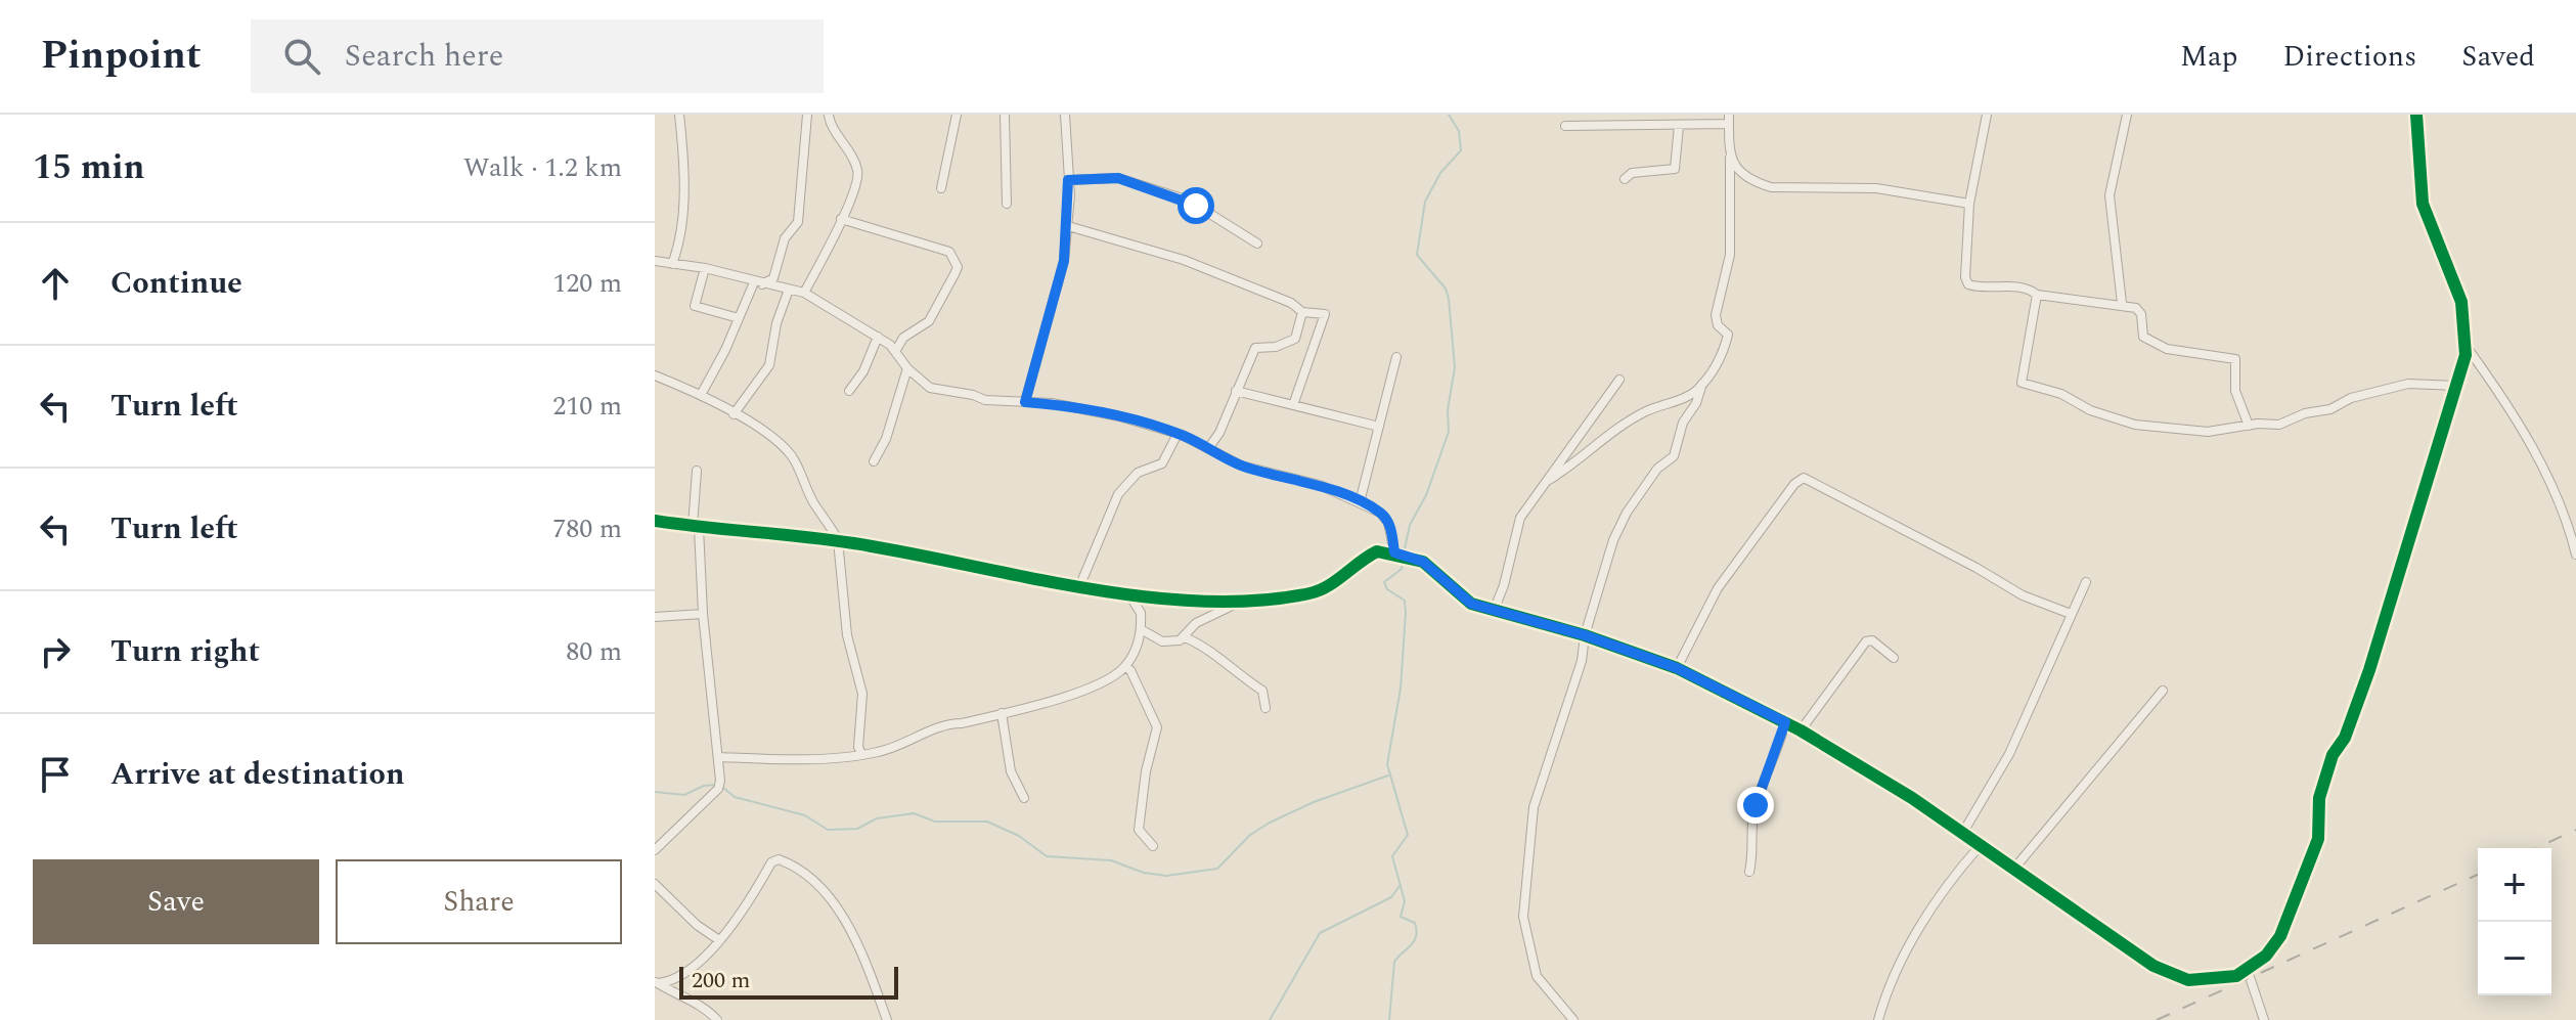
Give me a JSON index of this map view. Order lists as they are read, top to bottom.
{
  "scale_bar": "200 m",
  "page": {
    "header": "Pinpoint",
    "search": "Search here",
    "nav": ["Map", "Directions", "Saved"],
    "heading": ["15 min", "Walk · 1.2 km"],
    "list": [
      ["Continue", "120 m"],
      ["Turn left", "210 m"],
      ["Turn left", "780 m"],
      ["Turn right", "80 m"],
      "Arrive at destination"
    ],
    "buttons": ["Save", "Share"],
    "map_buttons": ["+", "−"],
    "scale": "200 m"
  }
}
